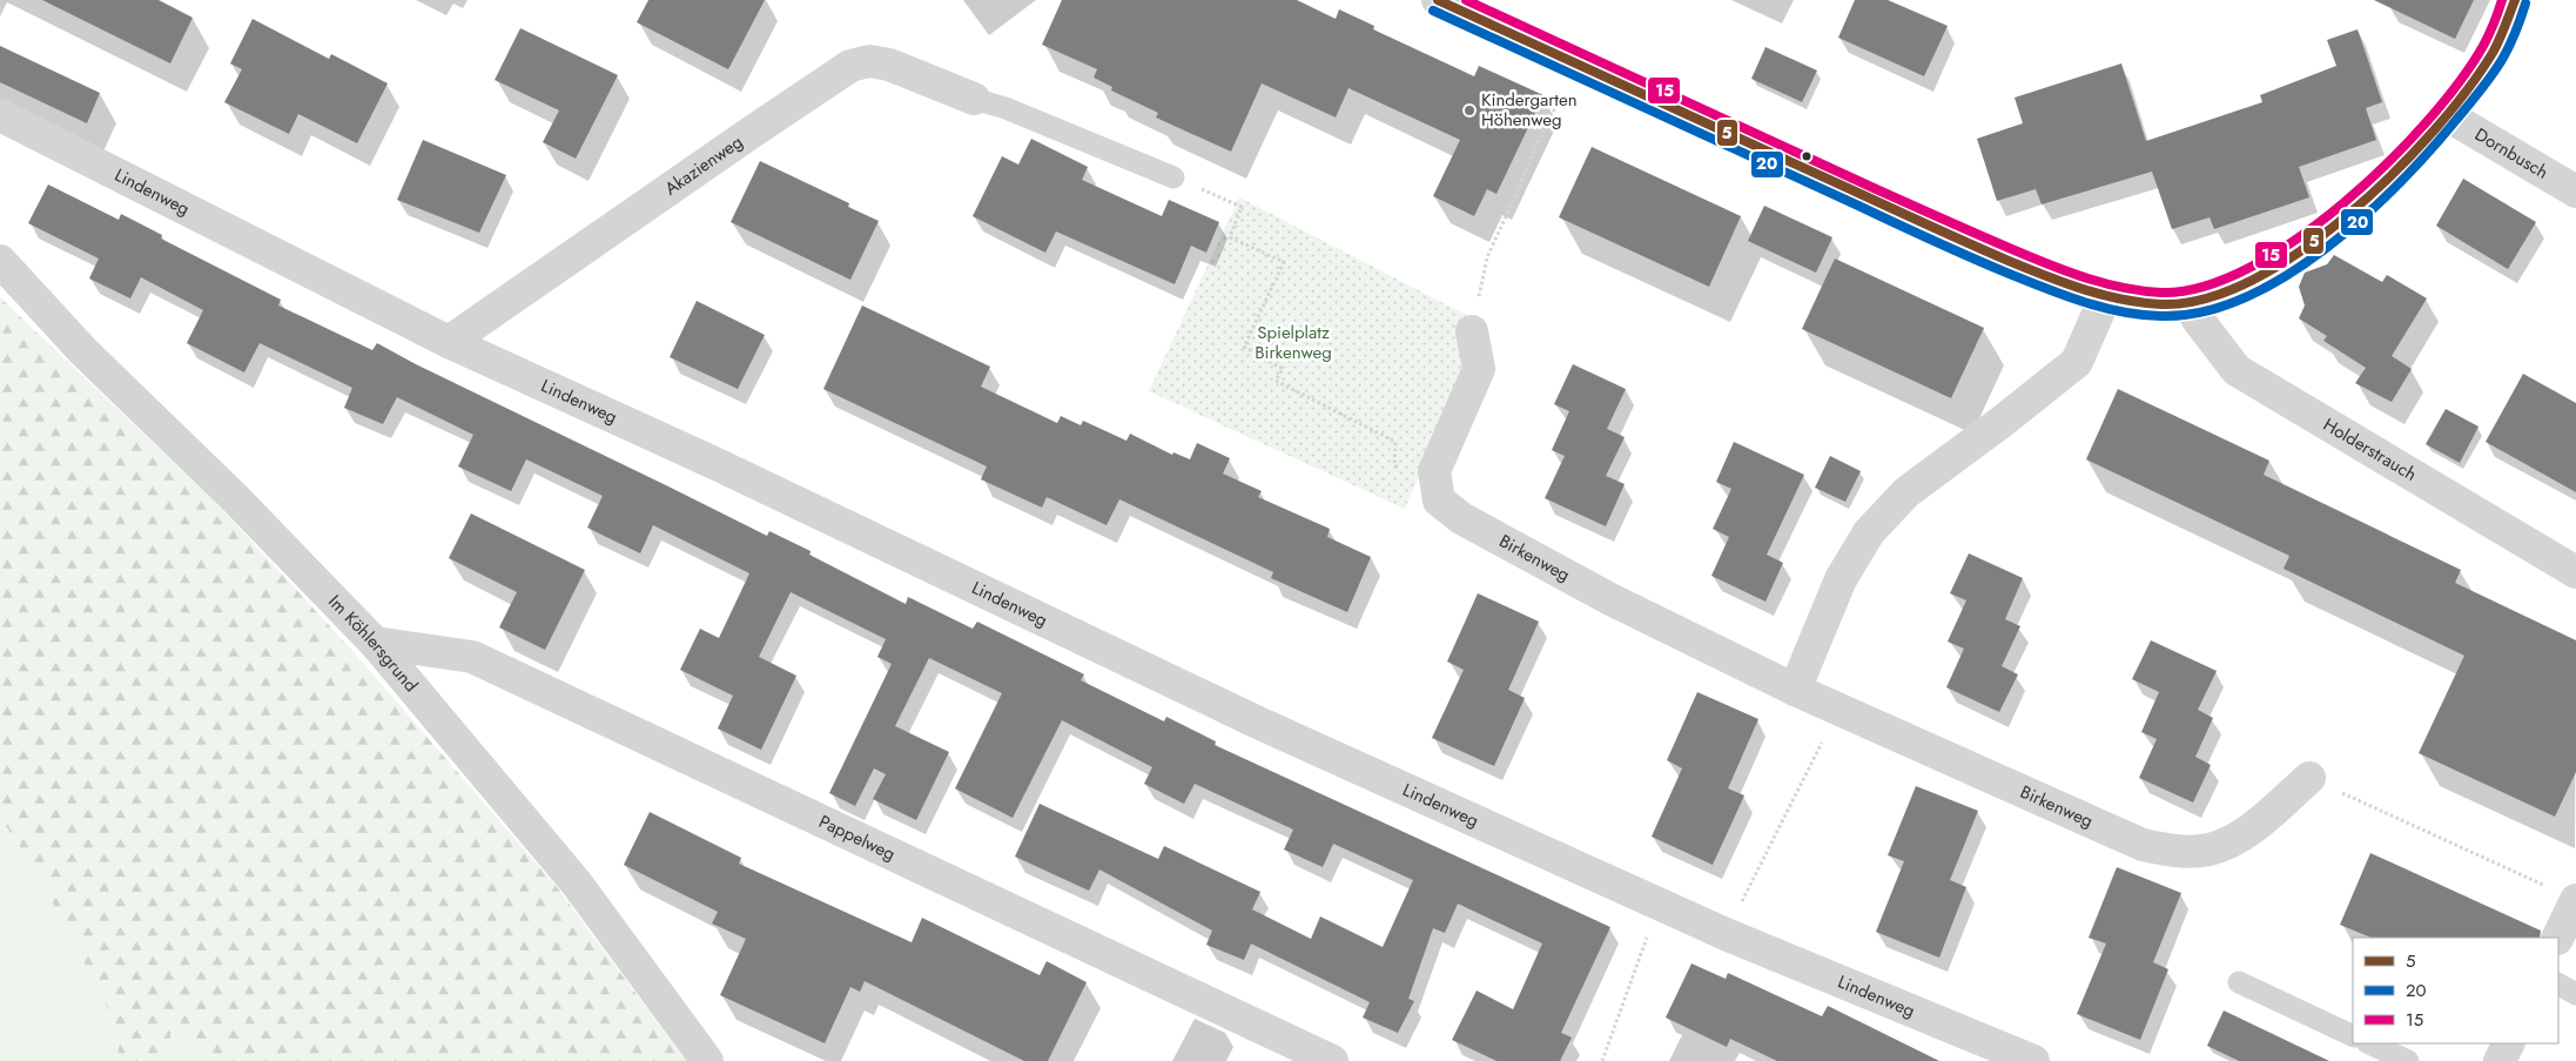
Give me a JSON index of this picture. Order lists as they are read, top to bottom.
{
  "streets": {
    "street": [
      "Dornbusch",
      "Akazienweg",
      "Lindenweg",
      "Holderstrauch",
      "Birkenweg",
      "Im Köhlersgrund",
      "Pappelweg"
    ]
  },
  "crossings": [
    ["Akazienweg", "Lindenweg"],
    ["Im Köhlersgrund", "Pappelweg"]
  ],
  "parks": ["Spielplatz Birkenweg"],
  "places": ["Kindergarten Höhenweg"],
  "lines": ["transit line 5", "transit line 15", "transit line 20"],
  "legend": ["5", "20", "15"]
}
